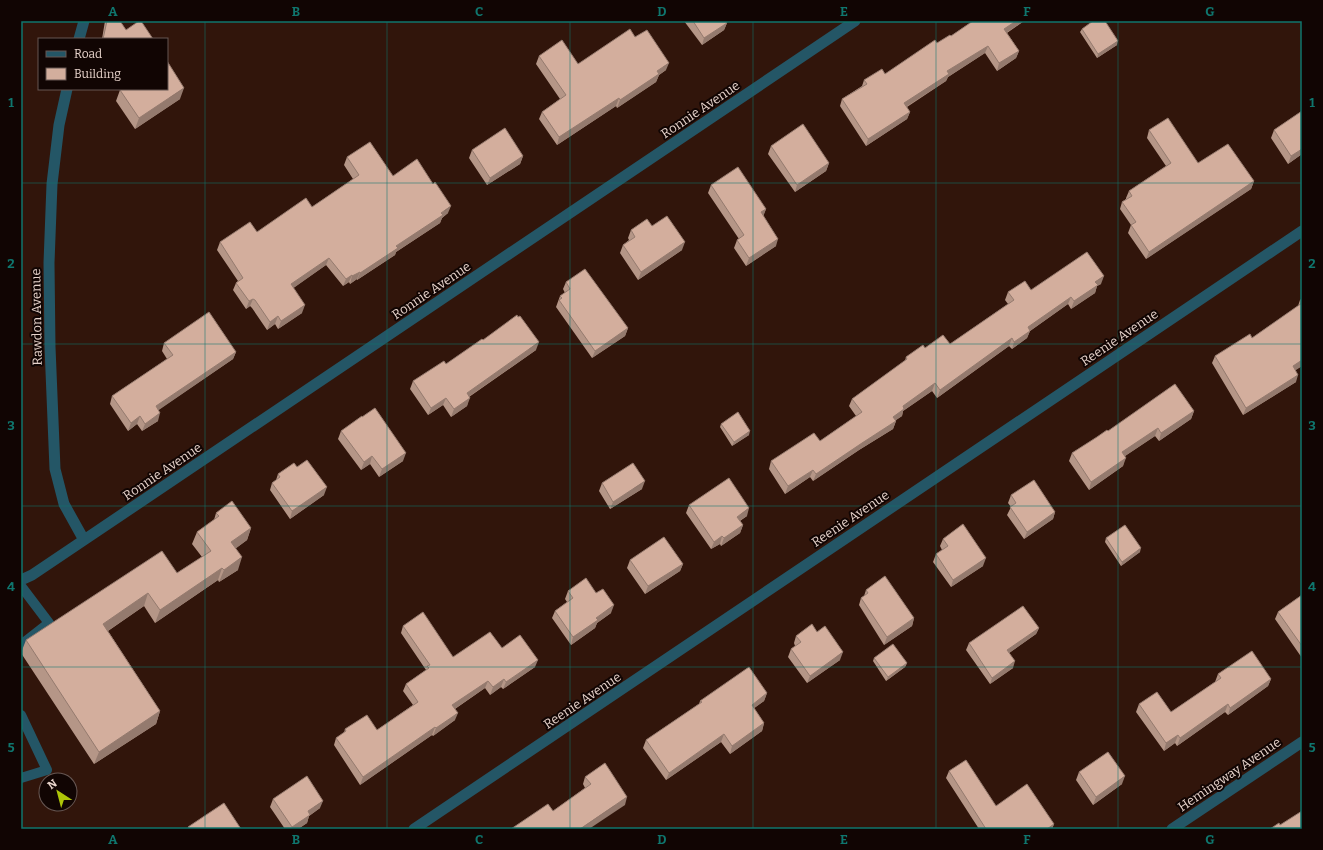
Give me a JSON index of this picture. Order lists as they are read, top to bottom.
{
  "streets": {
    "street": [
      "Ronnie Avenue",
      "Rawdon Avenue",
      "Reenie Avenue",
      "Hemingway Avenue"
    ]
  },
  "crossings": [
    ["Ronnie Avenue", "Rawdon Avenue"]
  ],
  "legend": ["Road", "Building"],
  "north": "top left",
  "grid": {
    "columns": [
      "A",
      "B",
      "C",
      "D",
      "E",
      "F",
      "G"
    ],
    "rows": [
      "1",
      "2",
      "3",
      "4",
      "5"
    ]
  }
}
